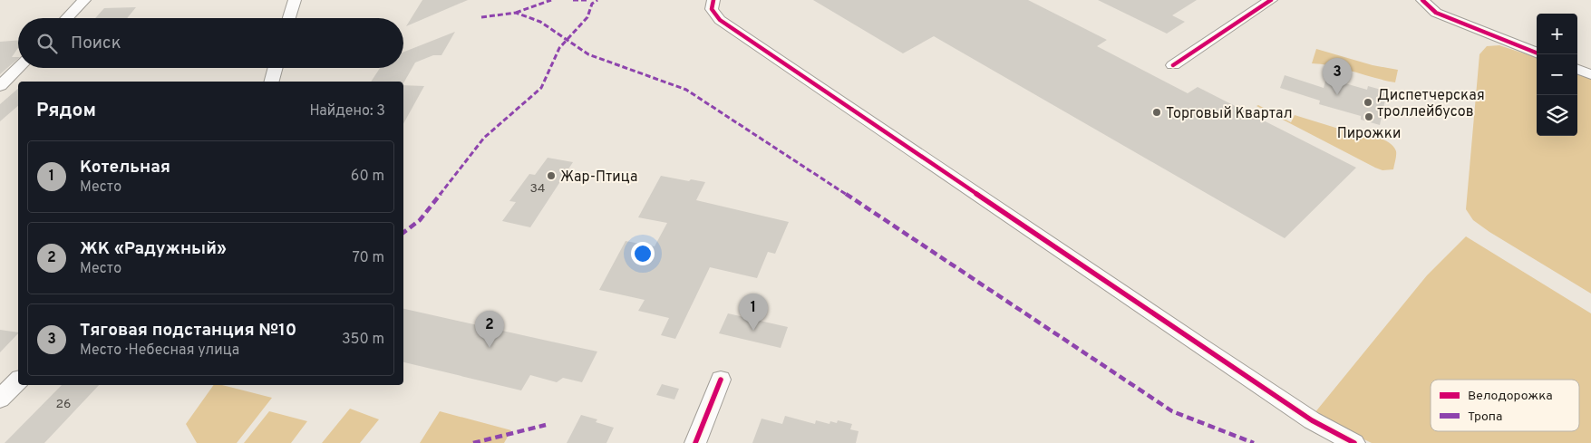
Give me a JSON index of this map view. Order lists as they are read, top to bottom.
{
  "places": [
    "Диспетчерская троллейбусов",
    "Торговый Квартал",
    "Пирожки",
    "Жар-Птица"
  ],
  "house_numbers": ["34", "26"],
  "legend": ["Велодорожка", "Тропа"],
  "page": {
    "map_buttons": ["+", "−"],
    "search": "Поиск",
    "pins": ["3", "1", "2"],
    "heading": ["Рядом", "Найдено: 3"],
    "list": [
      {
        "mark": "1",
        "name": "Котельная",
        "note": "Место",
        "value": "60 m"
      },
      {
        "mark": "2",
        "name": "ЖК «Радужный»",
        "note": "Место",
        "value": "70 m"
      },
      {
        "mark": "3",
        "name": "Тяговая подстанция №10",
        "note": "Место · Небесная улица",
        "value": "350 m"
      }
    ]
  }
}
